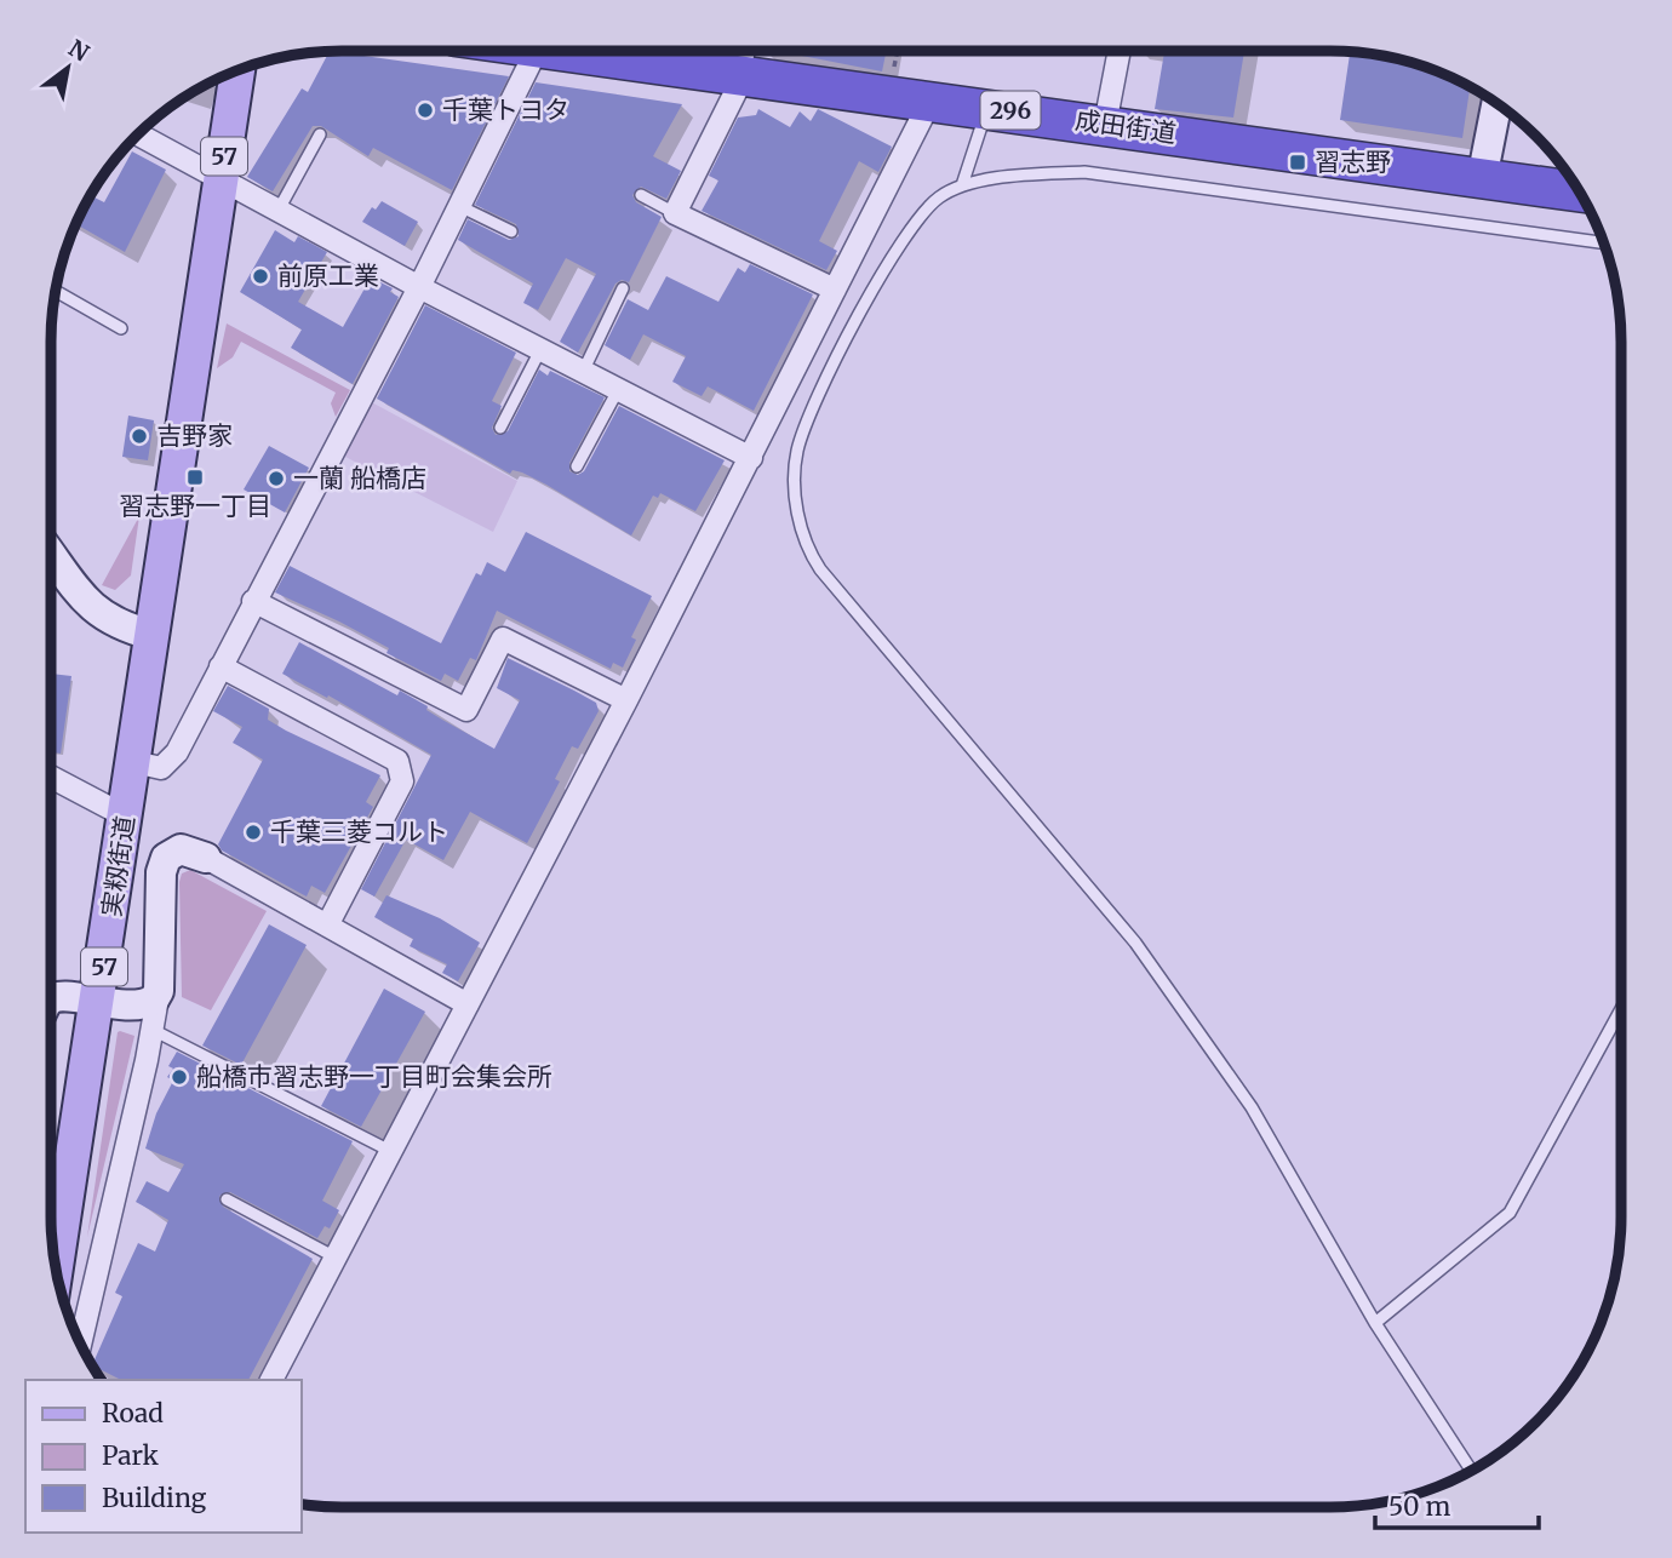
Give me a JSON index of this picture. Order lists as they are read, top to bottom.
{
  "streets": {
    "highway": ["296", "成田街道"],
    "main road": ["57", "実籾街道"]
  },
  "places": {
    "other": [
      "千葉トヨタ",
      "前原工業",
      "吉野家",
      "一蘭 船橋店",
      "千葉三菱コルト",
      "船橋市習志野一丁目町会集会所"
    ],
    "transit": ["習志野", "習志野一丁目"]
  },
  "legend": ["Road", "Park", "Building"],
  "scale_bar": "50 m",
  "north": "top right"
}
